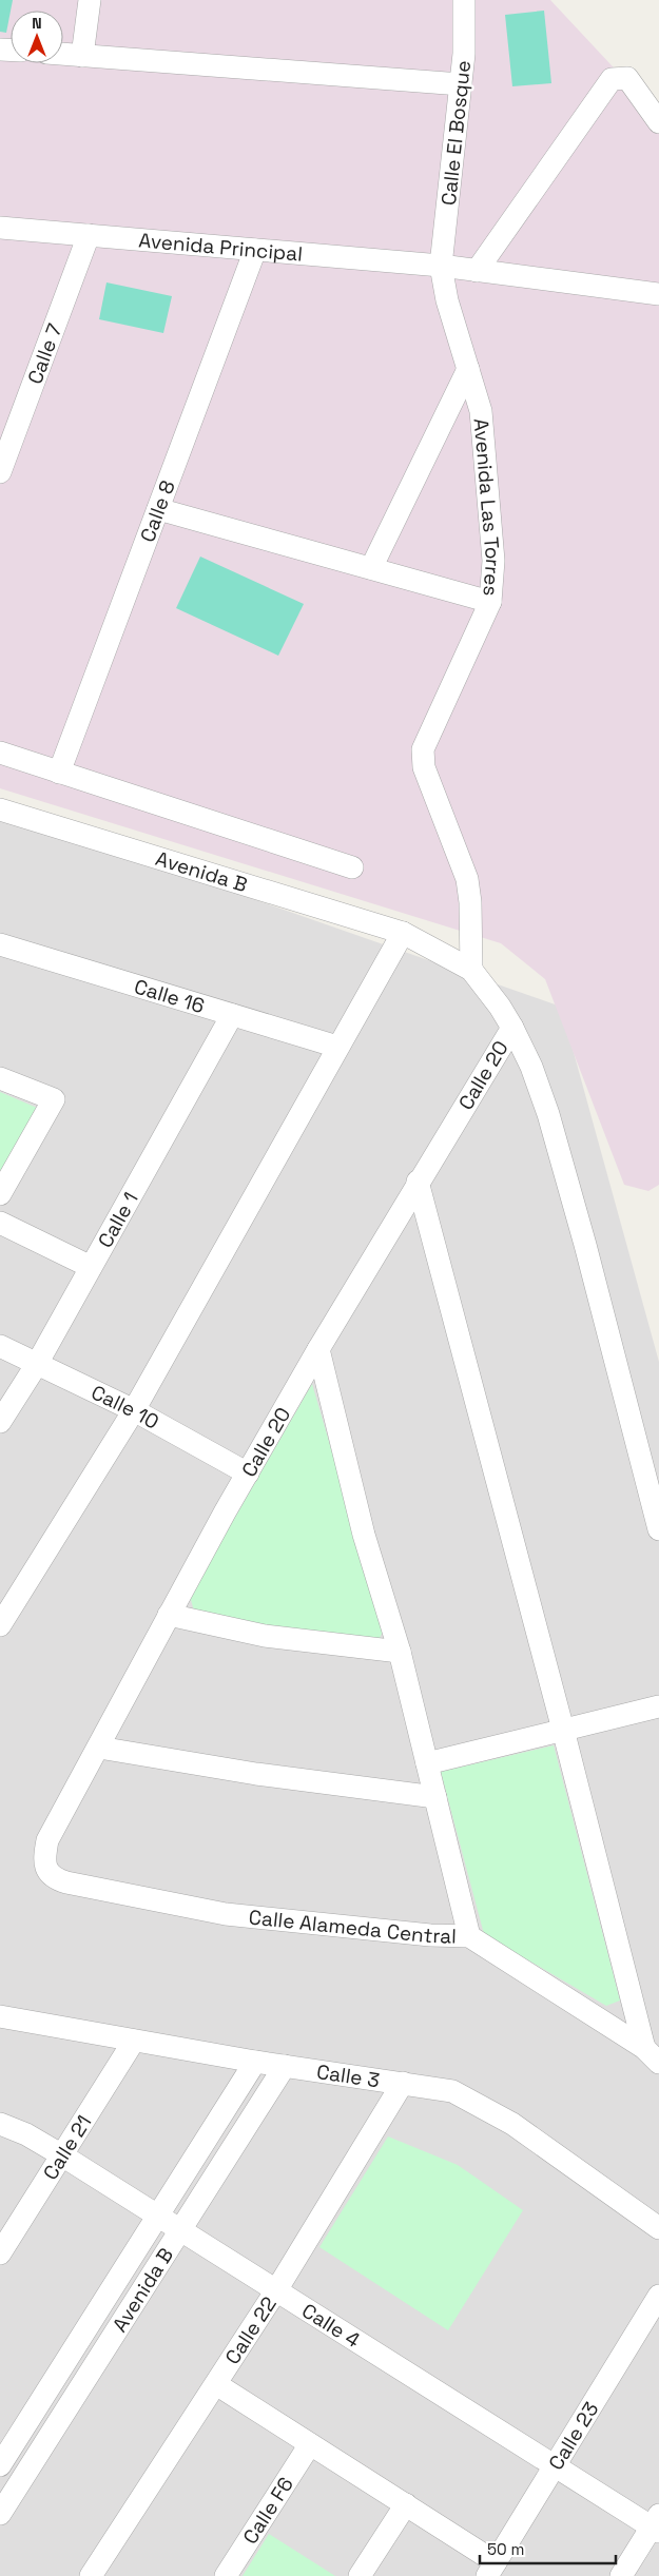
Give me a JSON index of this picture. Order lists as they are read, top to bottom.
{
  "streets": {
    "street": [
      "Calle El Bosque",
      "Avenida Principal",
      "Calle 7",
      "Avenida Las Torres",
      "Calle 8",
      "Avenida B",
      "Calle 16",
      "Calle 20",
      "Calle 1",
      "Calle 10",
      "Calle Alameda Central",
      "Calle 3",
      "Calle 21",
      "Calle 4",
      "Calle 22",
      "Calle 23",
      "Calle F6"
    ]
  },
  "crossings": [
    ["Calle El Bosque", "Avenida Principal"],
    ["Calle El Bosque", "Avenida Las Torres"],
    ["Avenida Principal", "Calle 7"],
    ["Avenida Principal", "Avenida Las Torres"],
    ["Avenida Principal", "Calle 8"],
    ["Avenida Las Torres", "Avenida B"],
    ["Avenida B", "Calle 3"],
    ["Avenida B", "Calle 4"],
    ["Calle 16", "Calle 1"],
    ["Calle 20", "Calle 10"],
    ["Calle 20", "Calle Alameda Central"],
    ["Calle 1", "Calle 10"],
    ["Calle 3", "Calle 21"],
    ["Calle 3", "Calle 22"],
    ["Calle 21", "Calle 4"],
    ["Calle 4", "Calle 22"],
    ["Calle 4", "Calle 23"]
  ],
  "scale_bar": "50 m",
  "north": "top"
}
